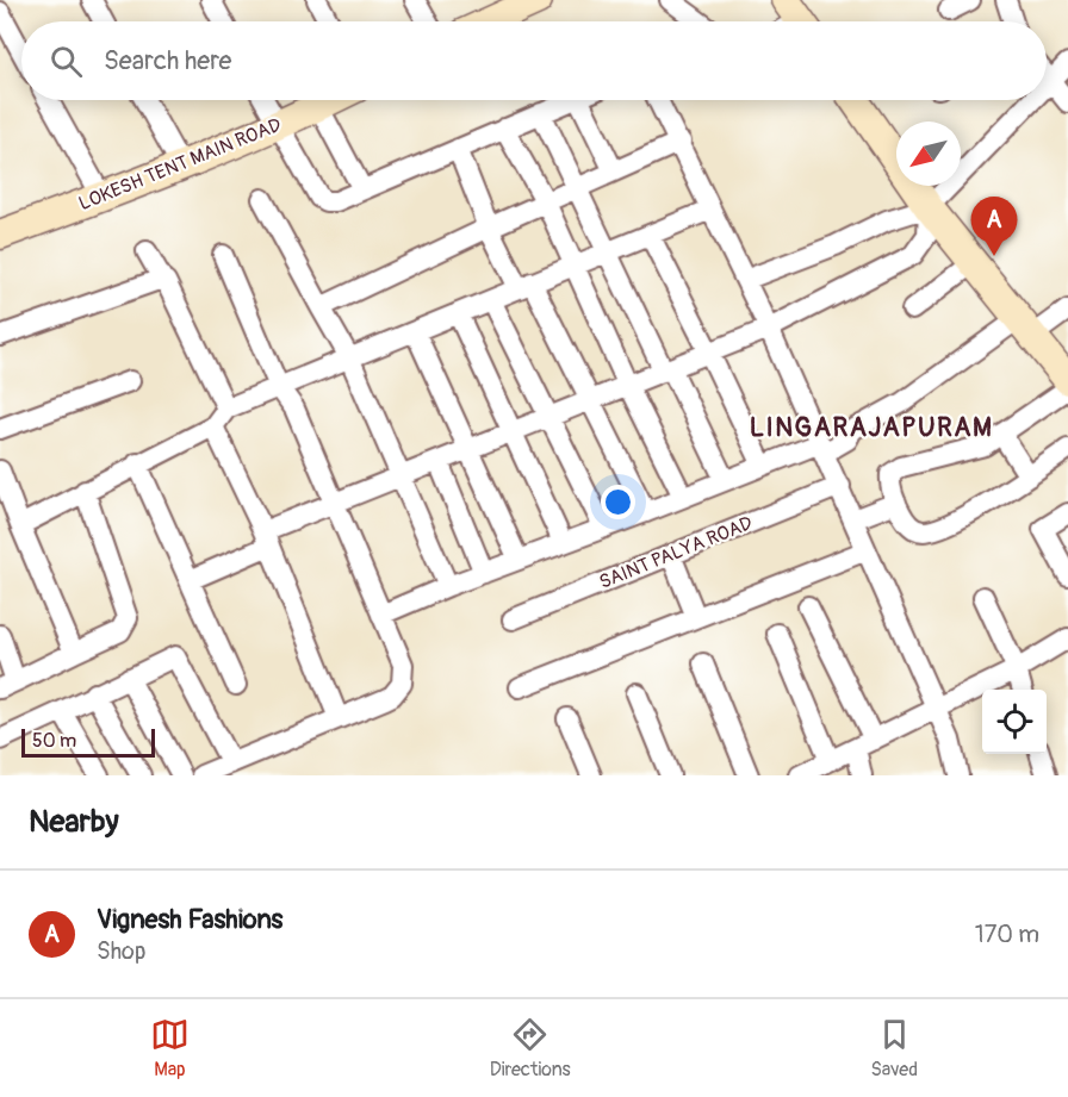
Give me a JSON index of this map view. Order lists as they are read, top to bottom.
{
  "streets": {
    "street": ["LOKESH TENT MAIN ROAD", "SAINT PALYA ROAD"]
  },
  "districts": ["LINGARAJAPURAM"],
  "scale_bar": "50 m",
  "north": "bottom left",
  "page": {
    "search": "Search here",
    "pins": "A",
    "scale": "50 m",
    "heading": "Nearby",
    "list": [
      {
        "mark": "A",
        "name": "Vignesh Fashions",
        "note": "Shop",
        "value": "170 m"
      }
    ],
    "nav": ["Map", "Directions", "Saved"]
  }
}
